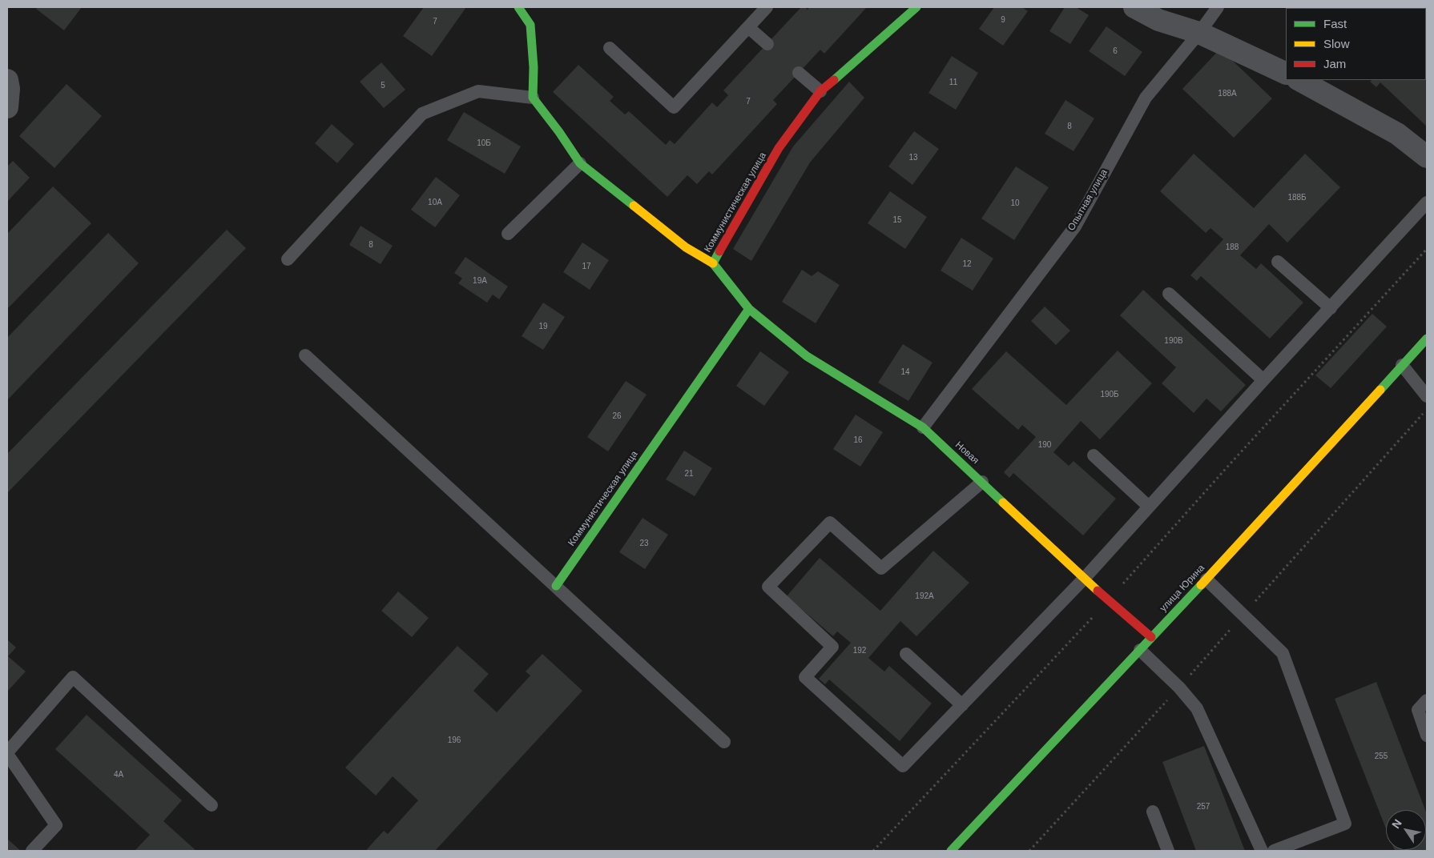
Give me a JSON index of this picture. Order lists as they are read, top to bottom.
{
  "streets": {
    "street": ["Коммунистическая улица", "Новая", "улица Юрина"],
    "lane": ["Опытная улица"]
  },
  "crossings": [
    ["Опытная улица", "Новая"],
    ["Коммунистическая улица", "Новая"],
    ["Новая", "улица Юрина"]
  ],
  "house_numbers": [
    "9",
    "7",
    "6",
    "11",
    "5",
    "188А",
    "7",
    "8",
    "10Б",
    "13",
    "188Б",
    "10А",
    "10",
    "15",
    "8",
    "188",
    "12",
    "17",
    "19А",
    "19",
    "190В",
    "14",
    "190Б",
    "26",
    "16",
    "190",
    "21",
    "23",
    "192А",
    "192",
    "196",
    "255",
    "4А",
    "257"
  ],
  "legend": ["Fast", "Slow", "Jam"],
  "north": "top left"
}
